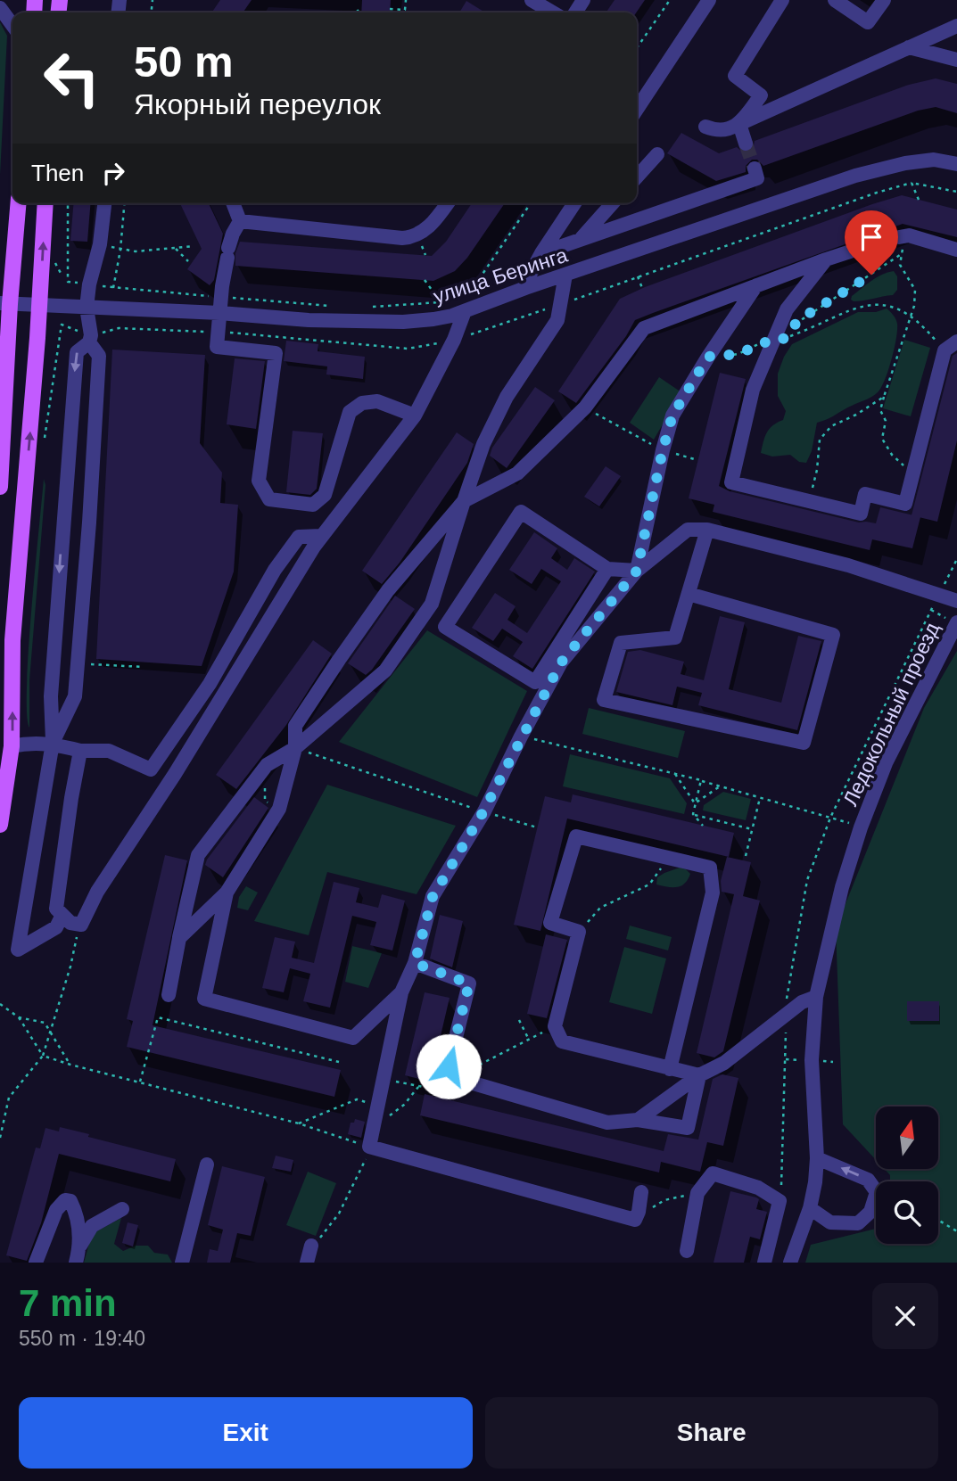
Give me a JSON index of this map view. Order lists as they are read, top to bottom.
{
  "streets": {
    "street": ["улица Беринга", "Ледокольный проезд"]
  },
  "north": "top",
  "page": {
    "turn": ["50 m", "Якорный переулок"],
    "then": "Then",
    "heading": ["7 min", "550 m · 19:40"],
    "buttons": ["Exit", "Share"]
  }
}
